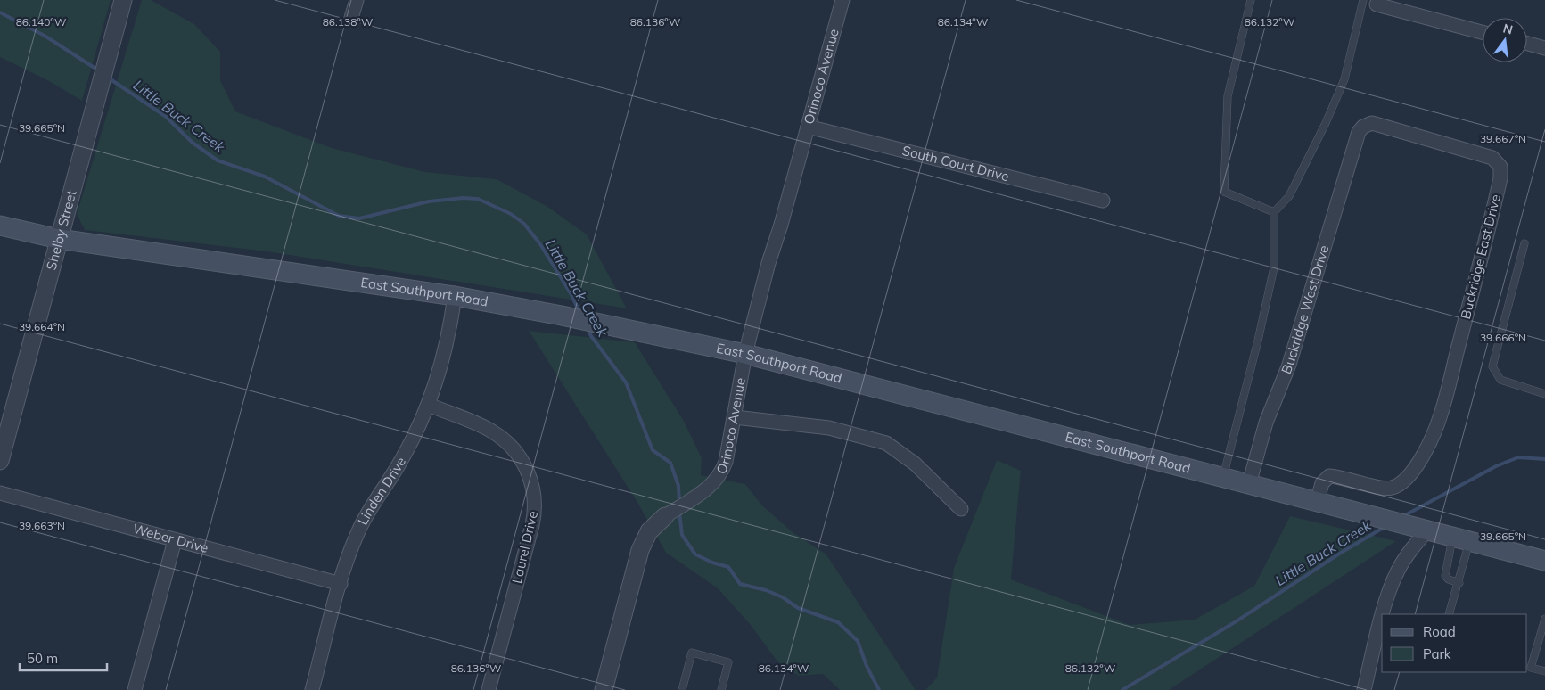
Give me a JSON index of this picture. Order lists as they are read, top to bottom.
{
  "streets": {
    "main road": ["East Southport Road"],
    "street": [
      "Orinoco Avenue",
      "South Court Drive",
      "Shelby Street",
      "Buckridge East Drive",
      "Buckridge West Drive",
      "Linden Drive",
      "Weber Drive",
      "Laurel Drive"
    ]
  },
  "crossings": [
    ["Orinoco Avenue", "South Court Drive"],
    ["Orinoco Avenue", "East Southport Road"],
    ["Shelby Street", "East Southport Road"],
    ["Buckridge East Drive", "East Southport Road"],
    ["Buckridge East Drive", "Buckridge West Drive"],
    ["East Southport Road", "Buckridge West Drive"],
    ["East Southport Road", "Linden Drive"],
    ["Linden Drive", "Weber Drive"],
    ["Linden Drive", "Laurel Drive"]
  ],
  "water": ["Little Buck Creek"],
  "legend": ["Road", "Park"],
  "scale_bar": "50 m",
  "north": "top",
  "coordinates": [
    "86.140°W",
    "86.138°W",
    "86.136°W",
    "86.132°W",
    "86.134°W",
    "39.665°N",
    "39.667°N",
    "39.664°N",
    "39.666°N",
    "39.663°N"
  ]
}
